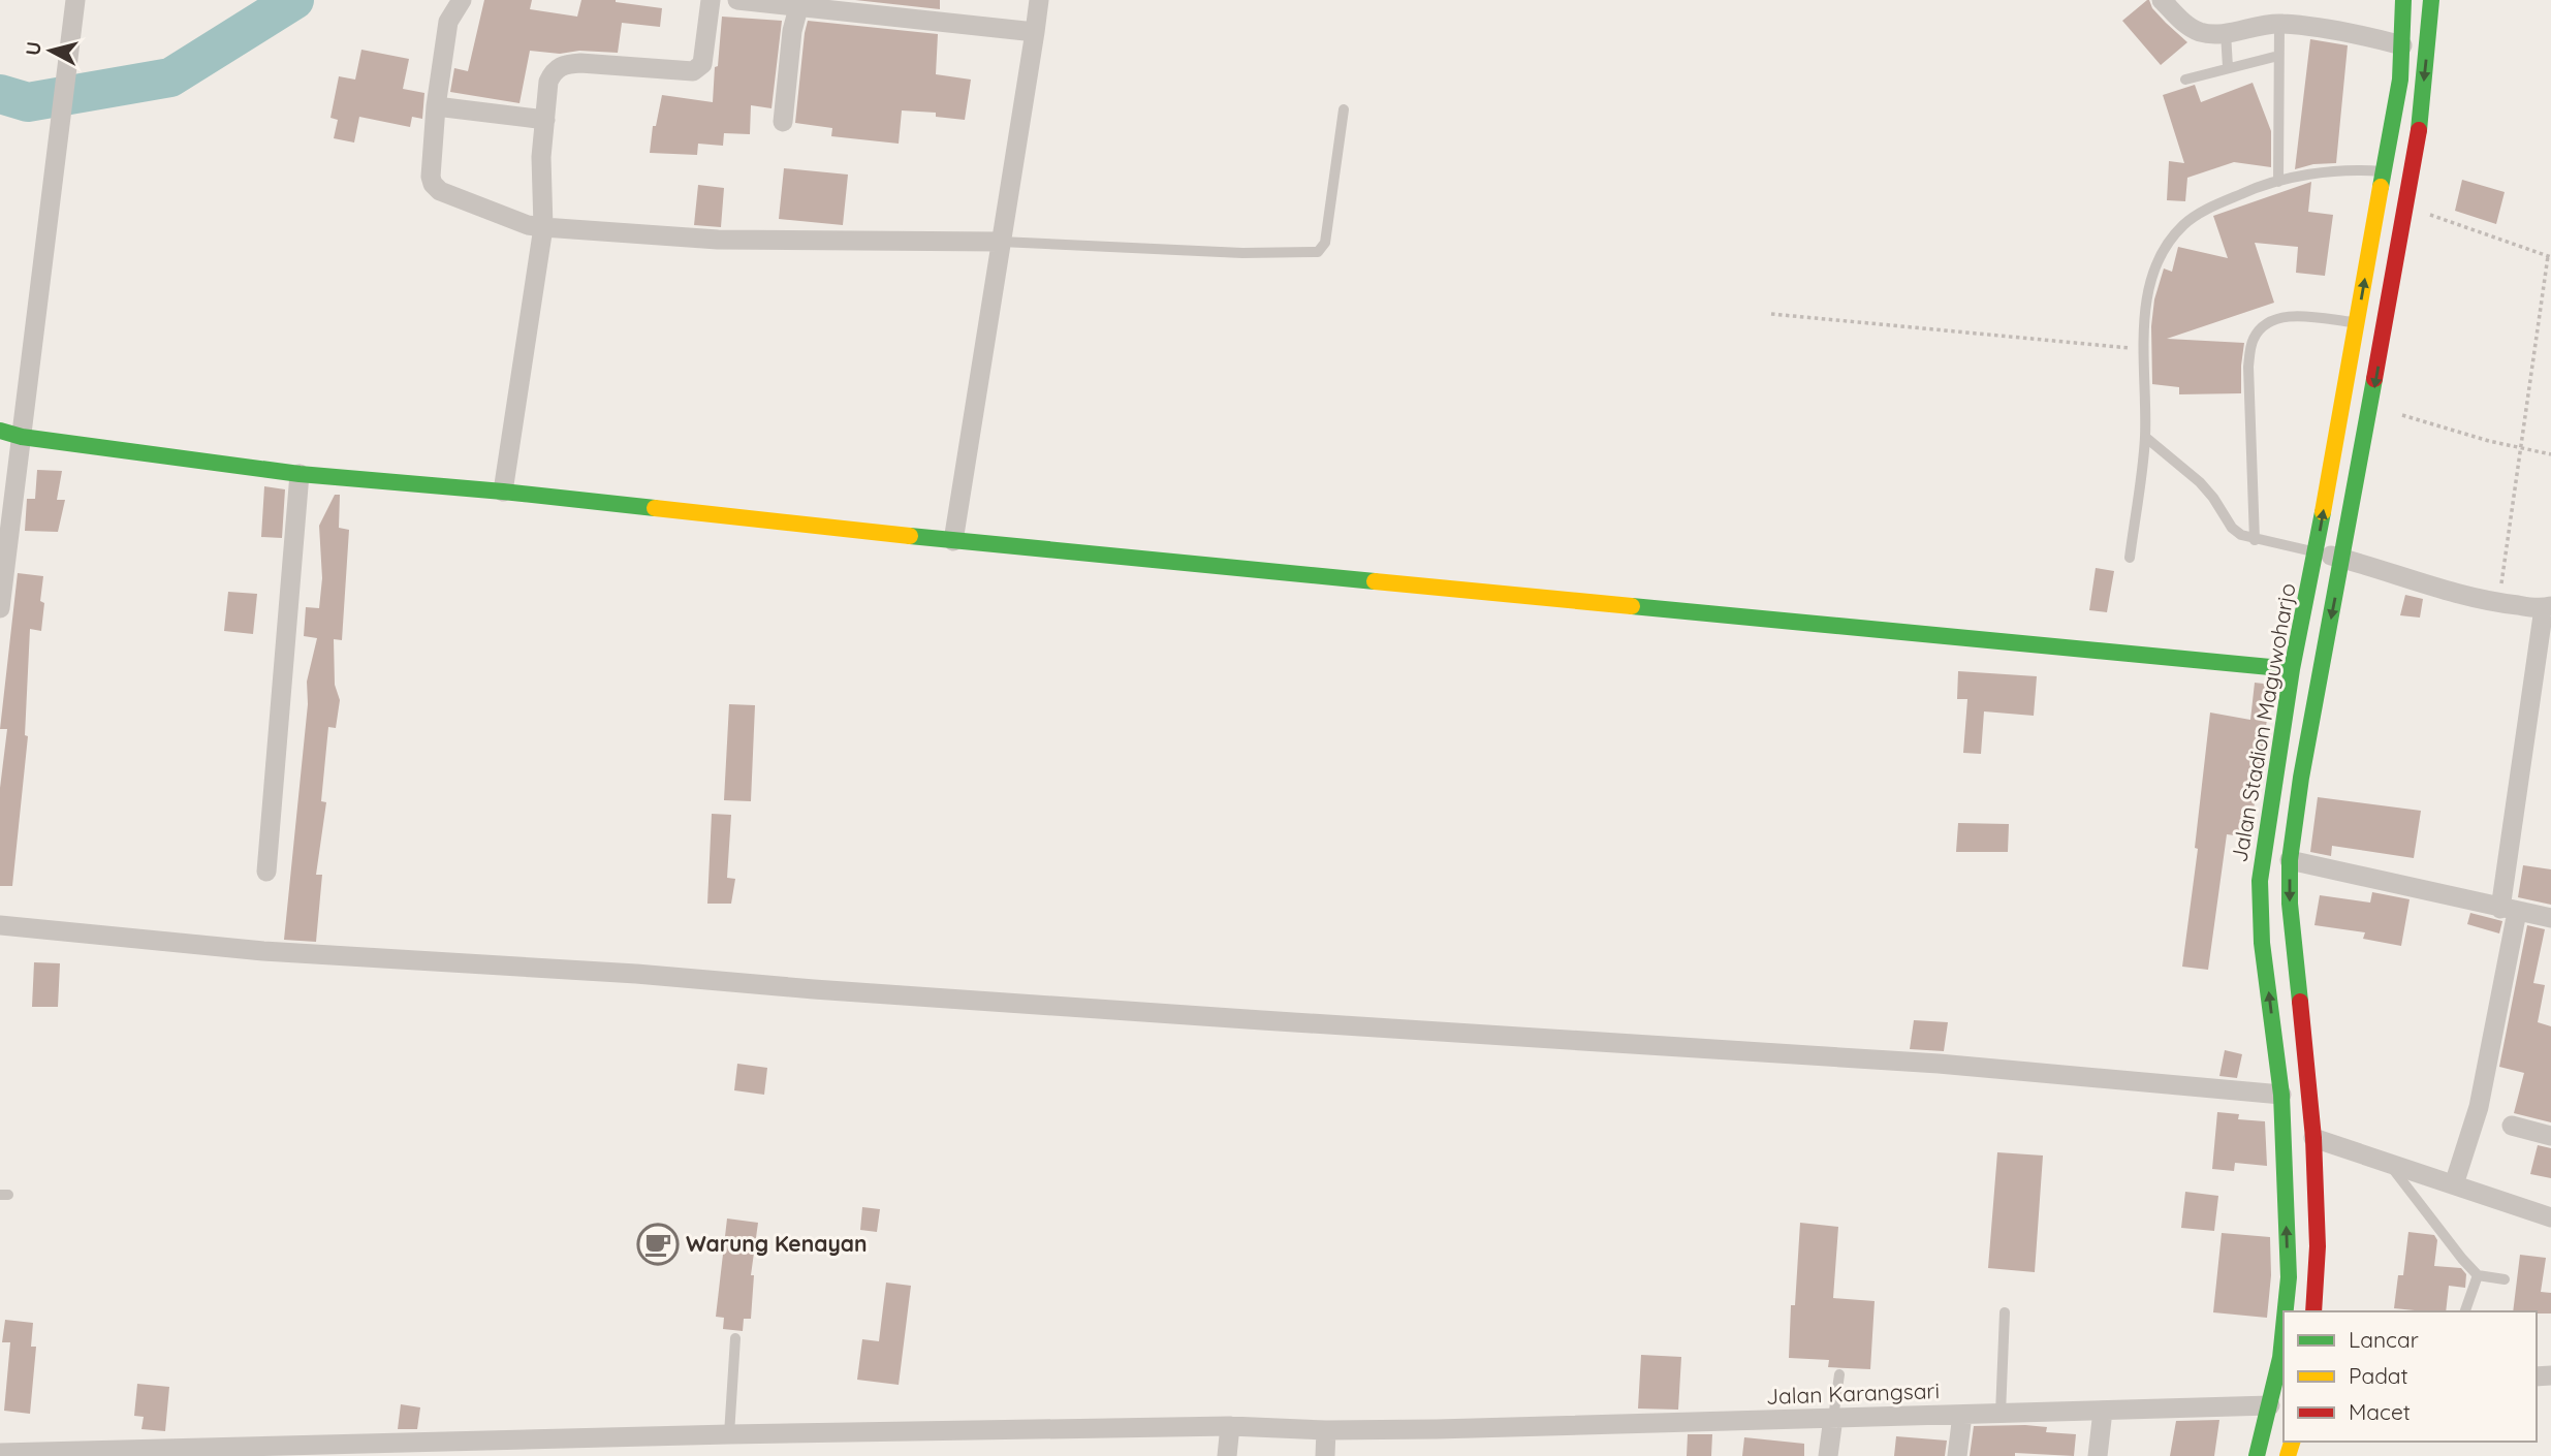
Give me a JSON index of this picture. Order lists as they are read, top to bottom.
{
  "streets": {
    "main road": ["Jalan Stadion Maguwoharjo"],
    "street": ["Jalan Karangsari"]
  },
  "crossings": [
    ["Jalan Stadion Maguwoharjo", "Jalan Karangsari"]
  ],
  "places": {
    "cafe": ["Warung Kenayan"]
  },
  "legend": ["Lancar", "Padat", "Macet"],
  "north": "left"
}
